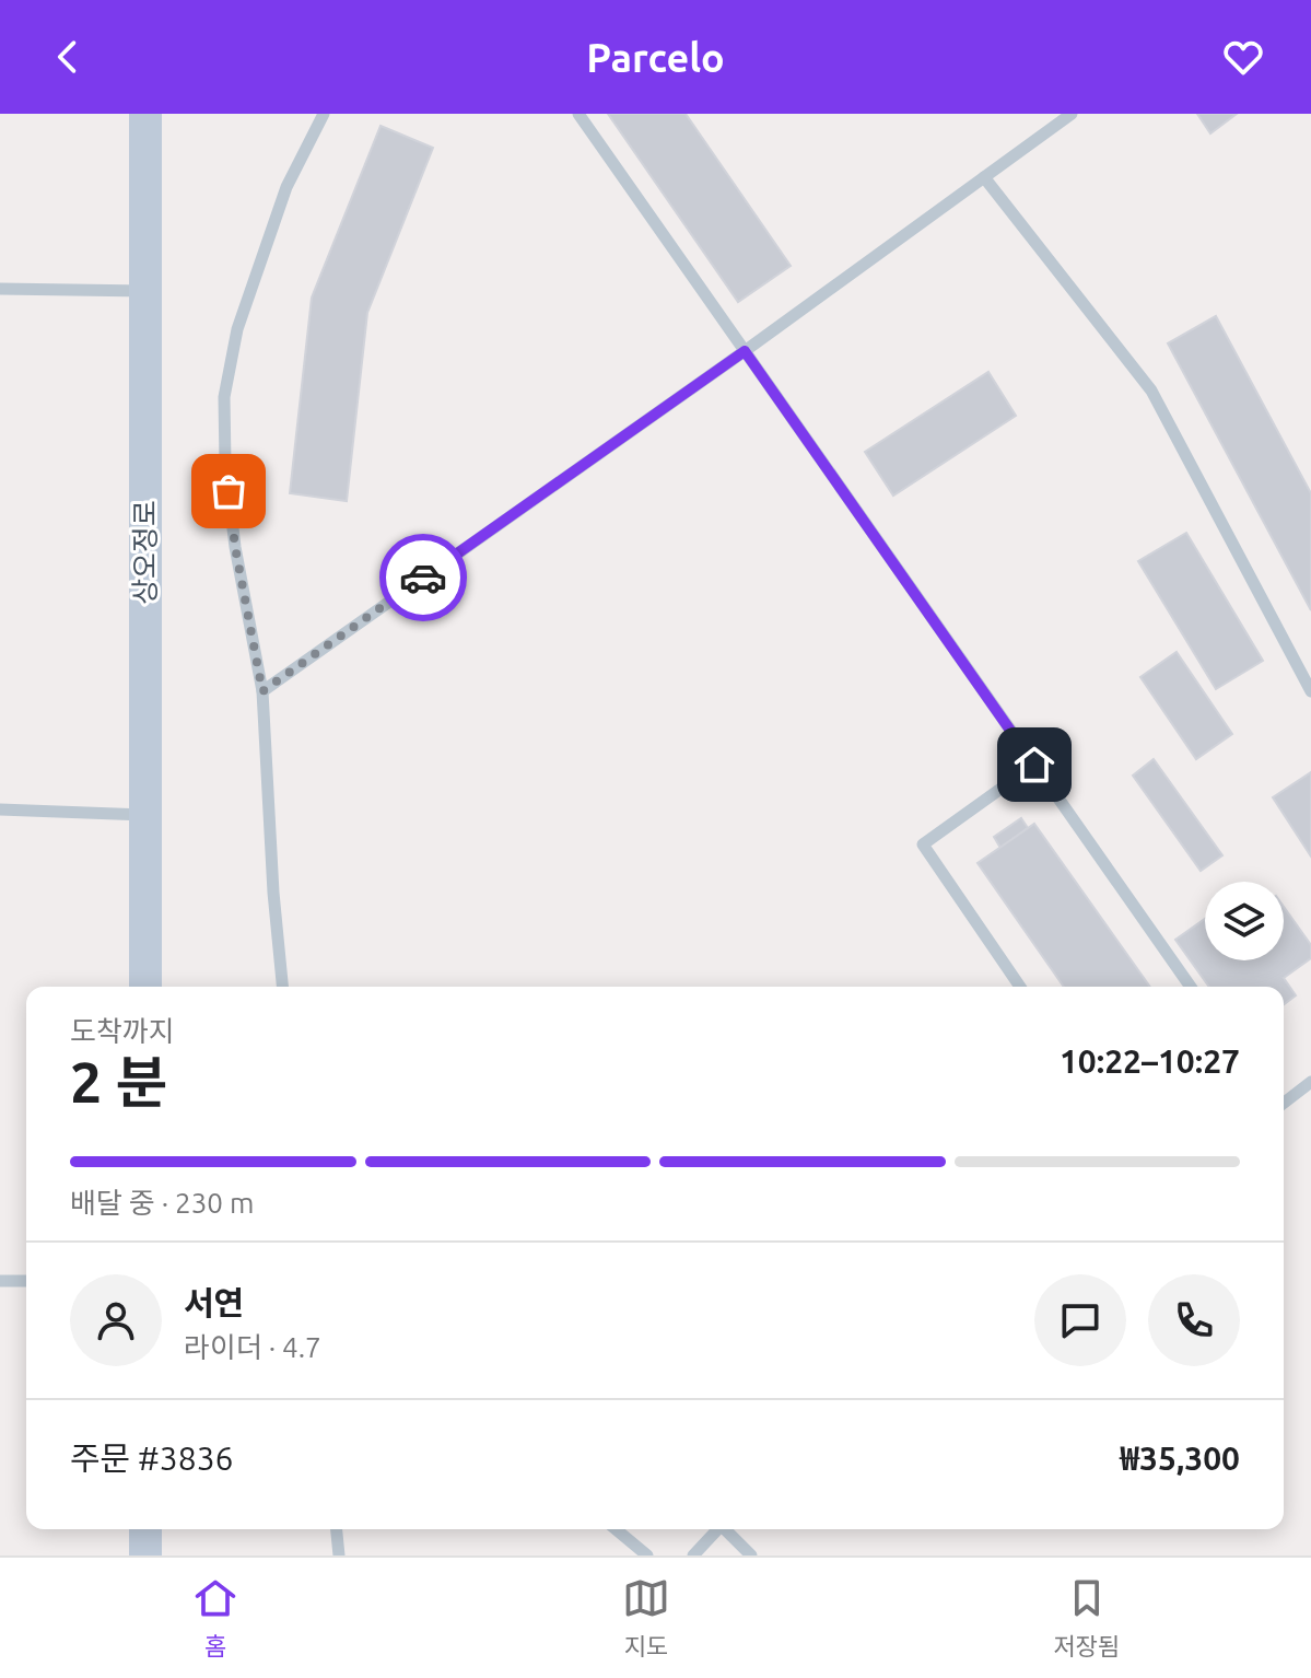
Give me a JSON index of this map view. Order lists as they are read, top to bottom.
{
  "streets": {
    "street": ["상오정로"]
  },
  "page": {
    "header": "Parcelo",
    "heading": ["2 분", "도착까지", "10:22–10:27"],
    "panel": [
      "서연",
      "라이더 · 4.7",
      "주문 #3836",
      "₩35,300"
    ],
    "bar": "배달 중 · 230 m",
    "tabs": ["홈", "지도", "저장됨"]
  }
}
